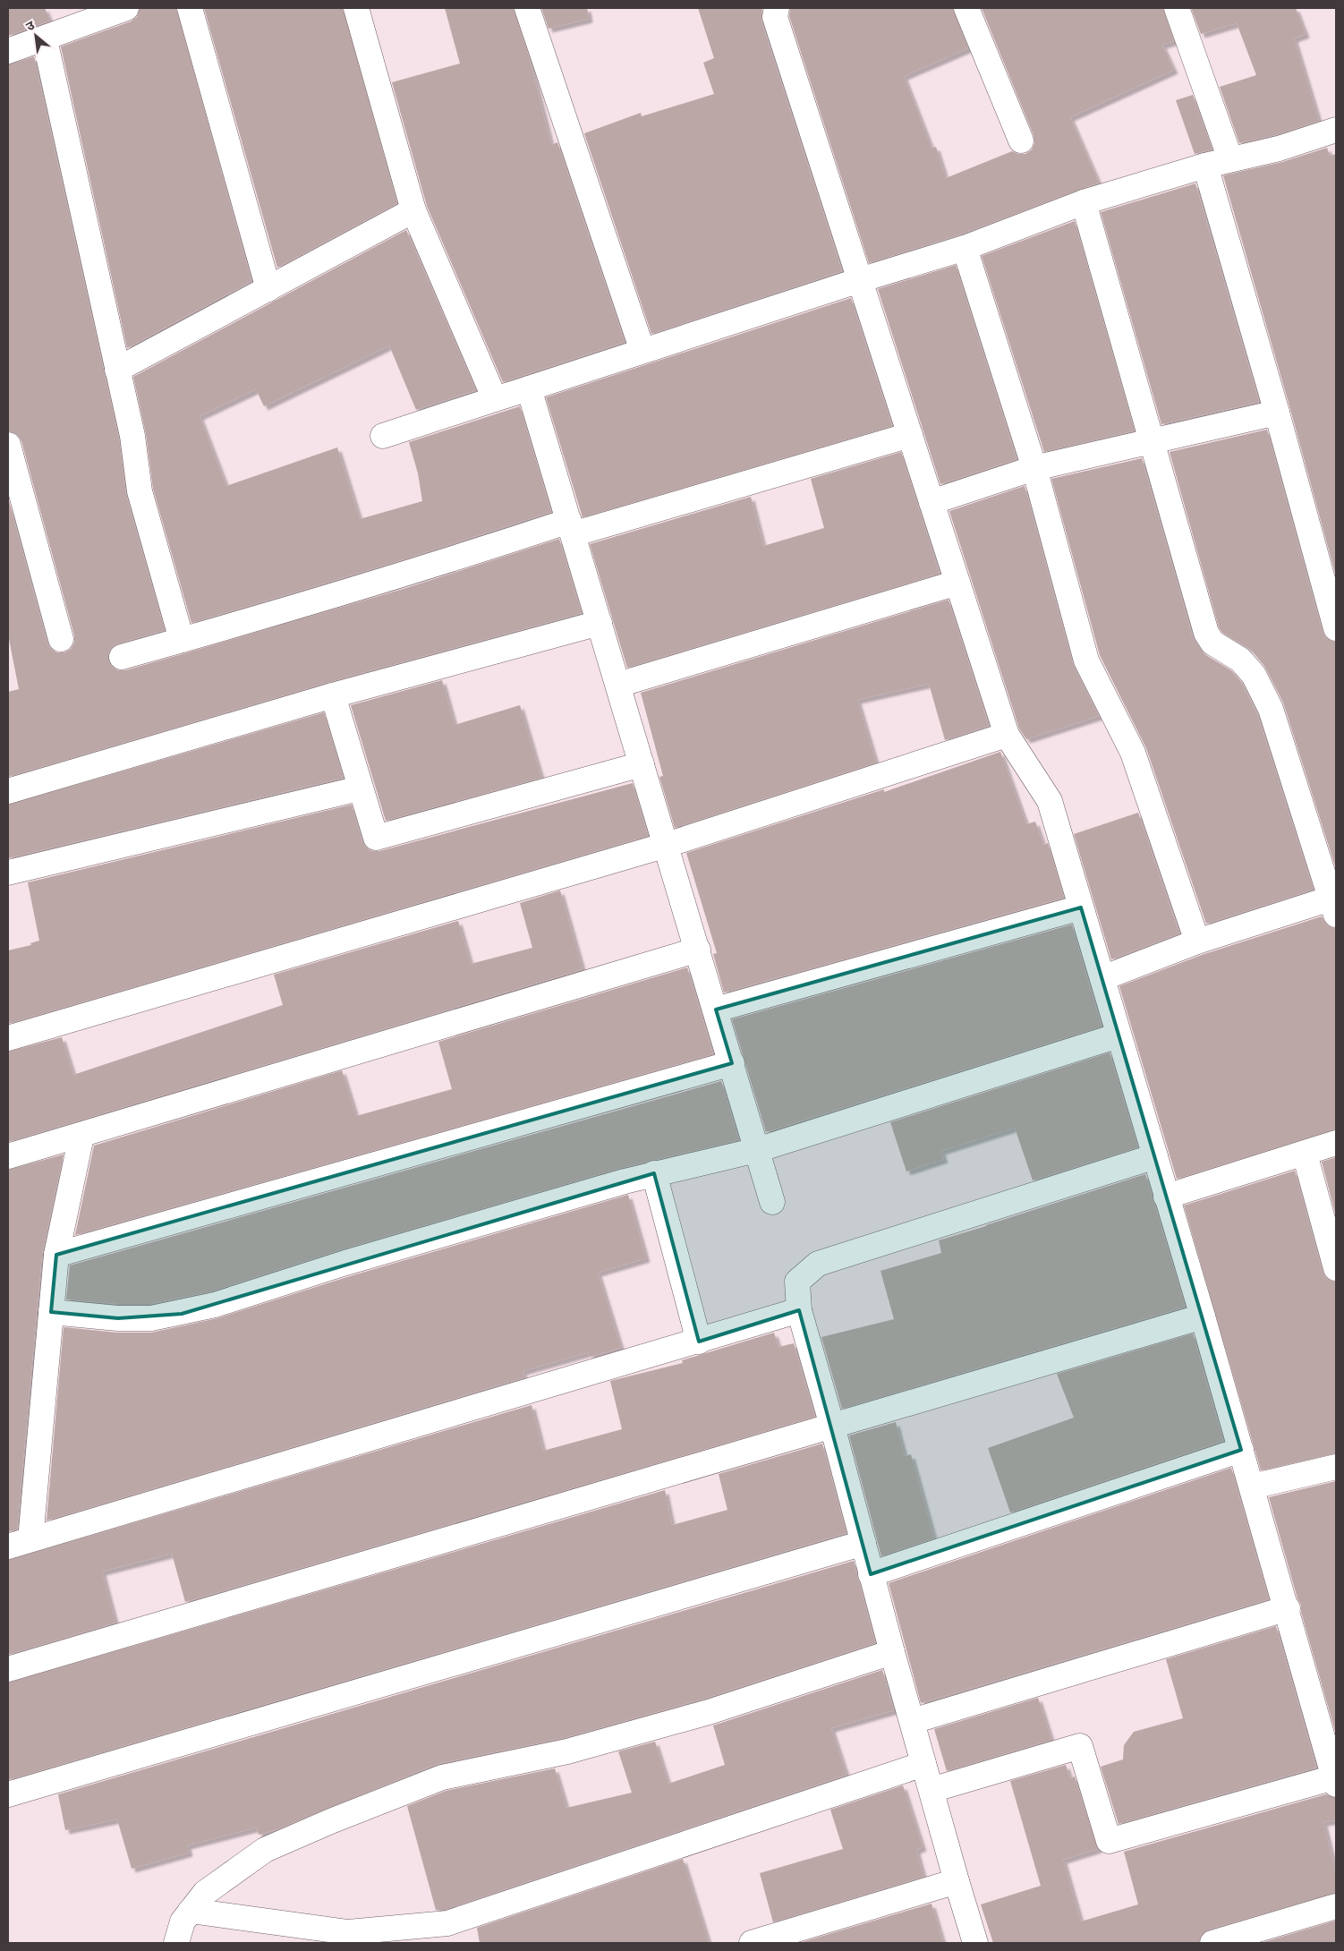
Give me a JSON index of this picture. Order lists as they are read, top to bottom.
{
  "north": "top left"
}
